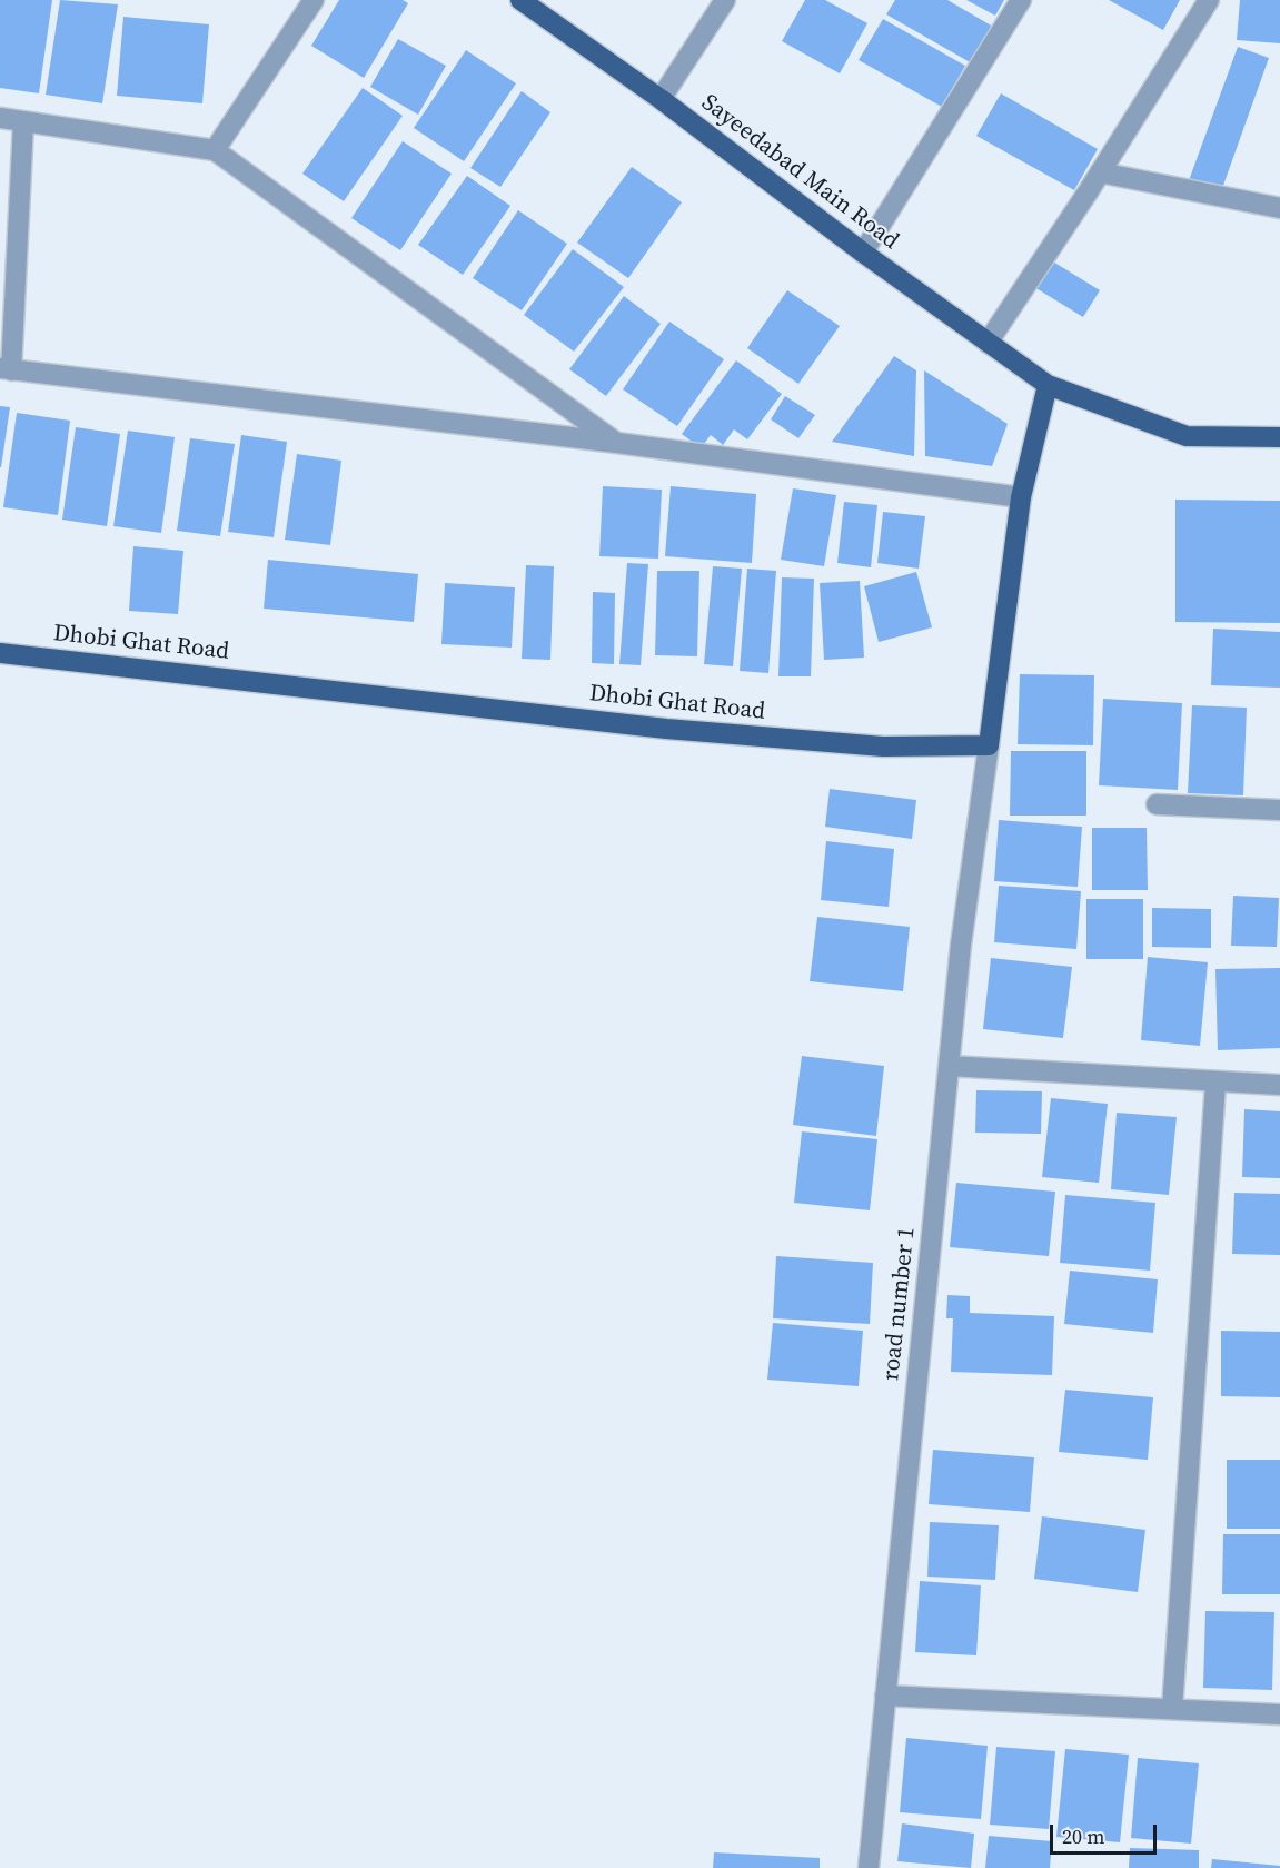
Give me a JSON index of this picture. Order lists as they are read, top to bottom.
{
  "streets": {
    "main road": ["Sayeedabad Main Road", "Dhobi Ghat Road"],
    "street": ["road number 1"]
  },
  "crossings": [
    ["Dhobi Ghat Road", "road number 1"]
  ],
  "scale_bar": "20 m"
}
